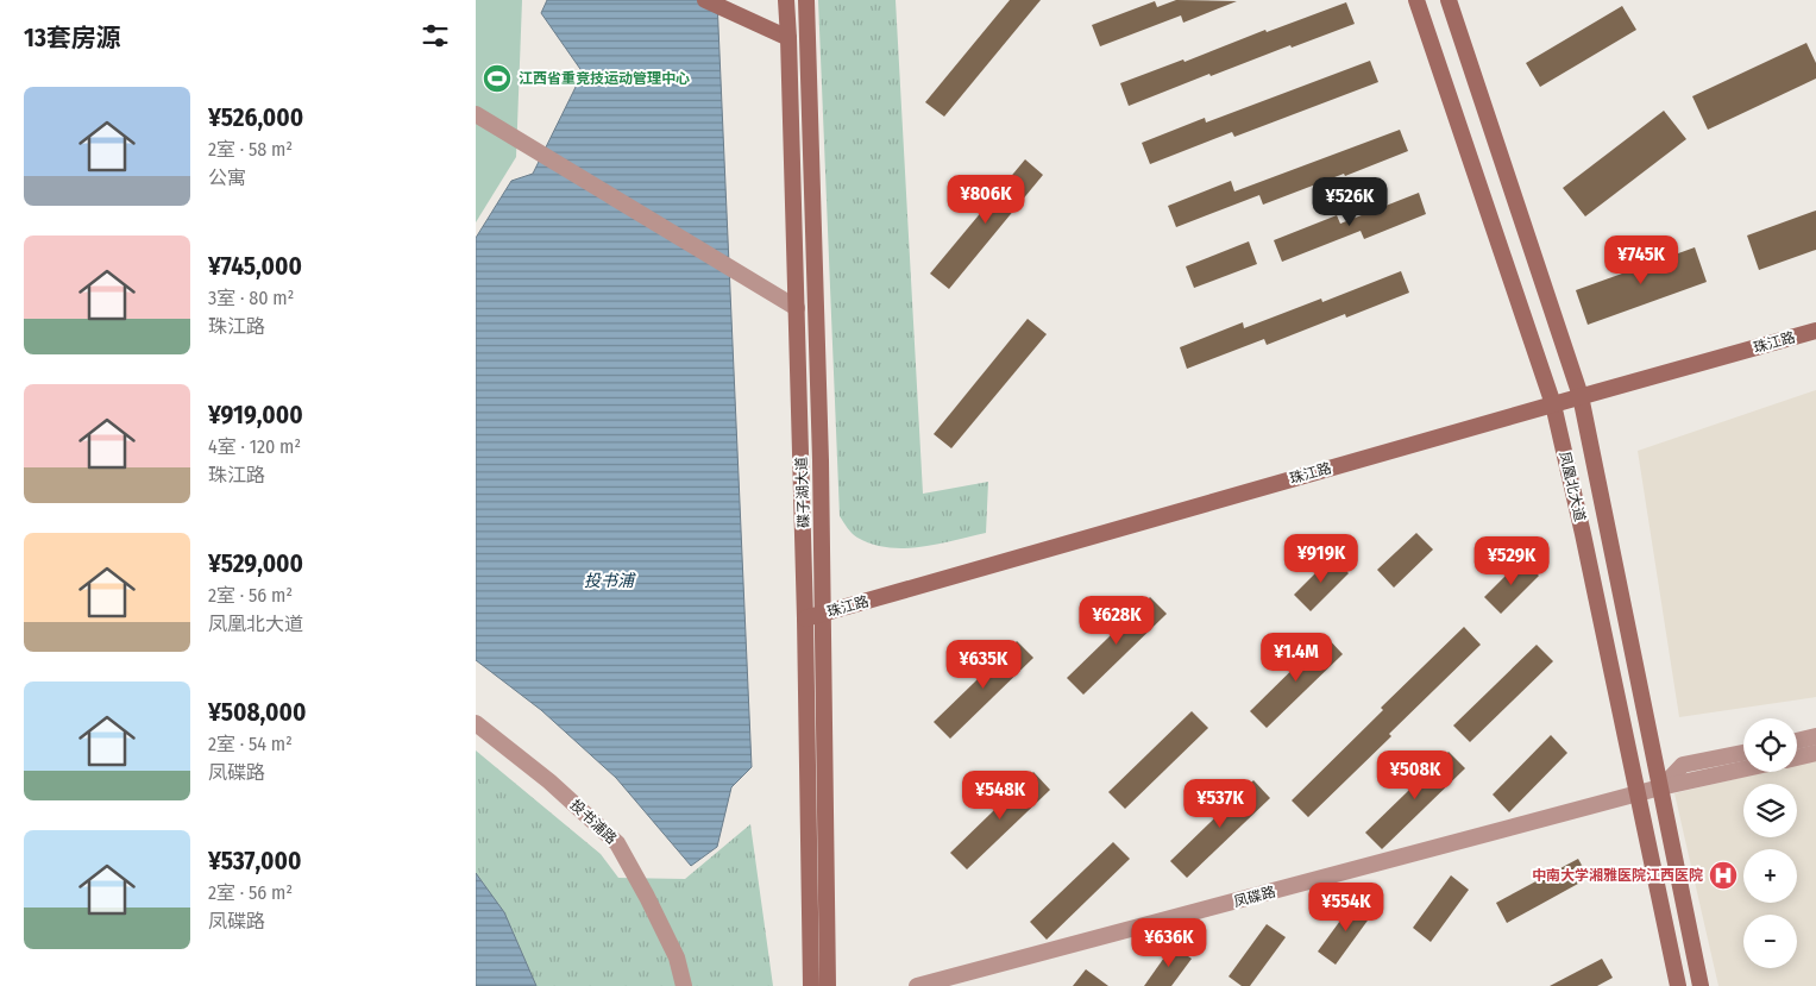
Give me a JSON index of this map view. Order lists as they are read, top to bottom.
{
  "streets": {
    "main road": ["珠江路", "凤凰北大道", "碟子湖大道"],
    "street": ["投书浦路", "凤碟路"]
  },
  "crossings": [
    ["珠江路", "凤凰北大道"],
    ["珠江路", "碟子湖大道"],
    ["凤凰北大道", "凤碟路"]
  ],
  "water": ["投书浦"],
  "places": {
    "sports": ["江西省重竞技运动管理中心"],
    "hospital": ["中南大学湘雅医院江西医院"]
  },
  "page": {
    "heading": "13套房源",
    "list": [
      {
        "name": "¥526,000",
        "note": "2室 · 58 m² · 公寓"
      },
      {
        "name": "¥745,000",
        "note": "3室 · 80 m² · 珠江路"
      },
      {
        "name": "¥919,000",
        "note": "4室 · 120 m² · 珠江路"
      },
      {
        "name": "¥529,000",
        "note": "2室 · 56 m² · 凤凰北大道"
      },
      {
        "name": "¥508,000",
        "note": "2室 · 54 m² · 凤碟路"
      },
      {
        "name": "¥537,000",
        "note": "2室 · 56 m² · 凤碟路"
      }
    ],
    "price": [
      "¥806K",
      "¥526K",
      "¥745K",
      "¥919K",
      "¥529K",
      "¥628K",
      "¥1.4M",
      "¥635K",
      "¥508K",
      "¥548K",
      "¥537K",
      "¥554K",
      "¥636K"
    ],
    "map_buttons": ["+", "−"]
  }
}
